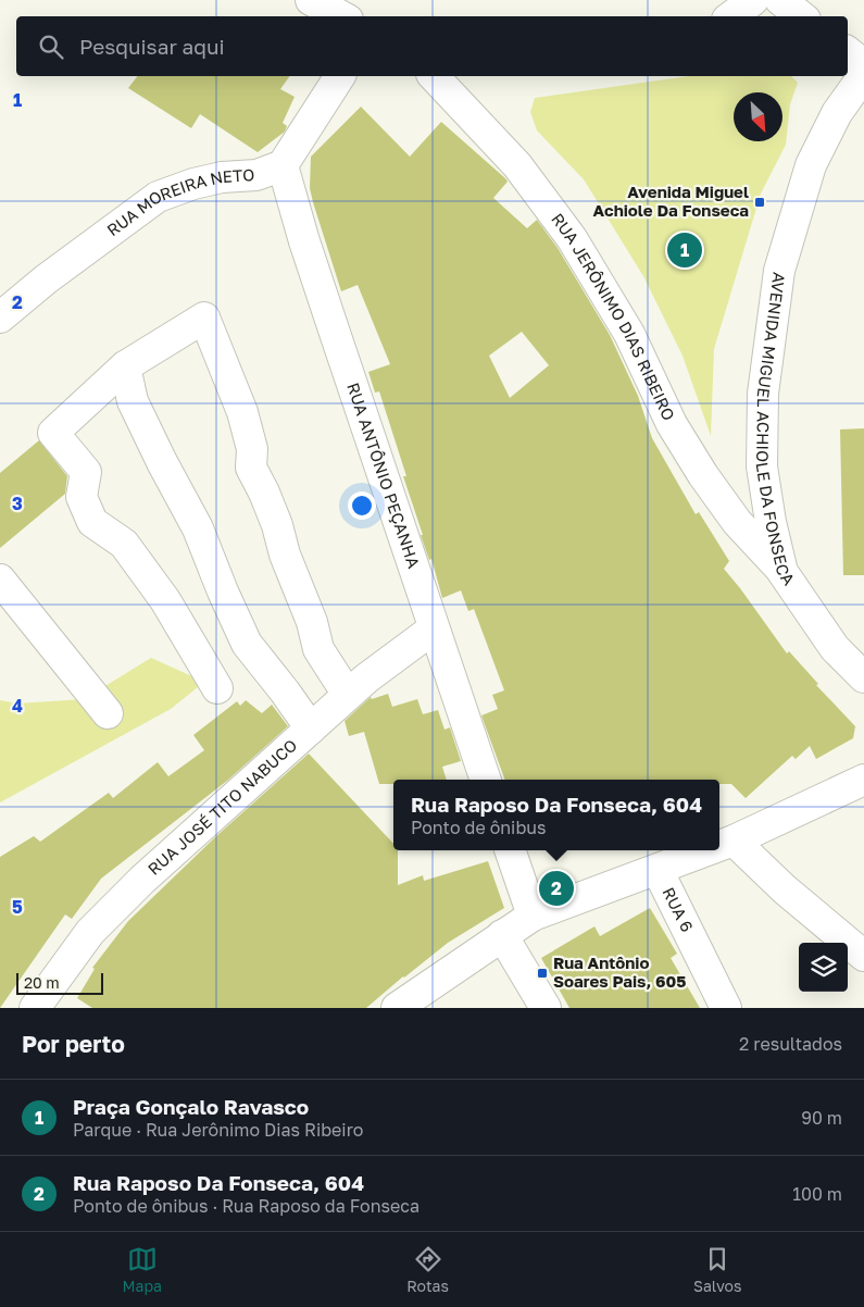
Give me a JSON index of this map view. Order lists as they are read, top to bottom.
{
  "streets": {
    "street": [
      "RUA MOREIRA NETO",
      "RUA JERÔNIMO DIAS RIBEIRO",
      "AVENIDA MIGUEL ACHIOLE DA FONSECA",
      "RUA ANTÔNIO PEÇANHA",
      "RUA JOSÉ TITO NABUCO",
      "RUA 6"
    ]
  },
  "crossings": [
    ["RUA MOREIRA NETO", "RUA ANTÔNIO PEÇANHA"],
    ["RUA JERÔNIMO DIAS RIBEIRO", "AVENIDA MIGUEL ACHIOLE DA FONSECA"],
    ["RUA ANTÔNIO PEÇANHA", "RUA JOSÉ TITO NABUCO"]
  ],
  "places": {
    "transit": ["Avenida Miguel Achiole Da Fonseca", "Rua Antônio Soares Pais, 605"]
  },
  "scale_bar": "20 m",
  "north": "bottom right",
  "page": {
    "search": "Pesquisar aqui",
    "pins": ["1", "2"],
    "popup": ["Rua Raposo Da Fonseca, 604", "Ponto de ônibus"],
    "scale": "20 m",
    "heading": ["Por perto", "2 resultados"],
    "list": [
      {
        "mark": "1",
        "name": "Praça Gonçalo Ravasco",
        "note": "Parque · Rua Jerônimo Dias Ribeiro",
        "value": "90 m"
      },
      {
        "mark": "2",
        "name": "Rua Raposo Da Fonseca, 604",
        "note": "Ponto de ônibus · Rua Raposo da Fonseca",
        "value": "100 m"
      }
    ],
    "nav": ["Mapa", "Rotas", "Salvos"]
  },
  "grid": {
    "rows": [
      "1",
      "2",
      "3",
      "4",
      "5"
    ]
  }
}
